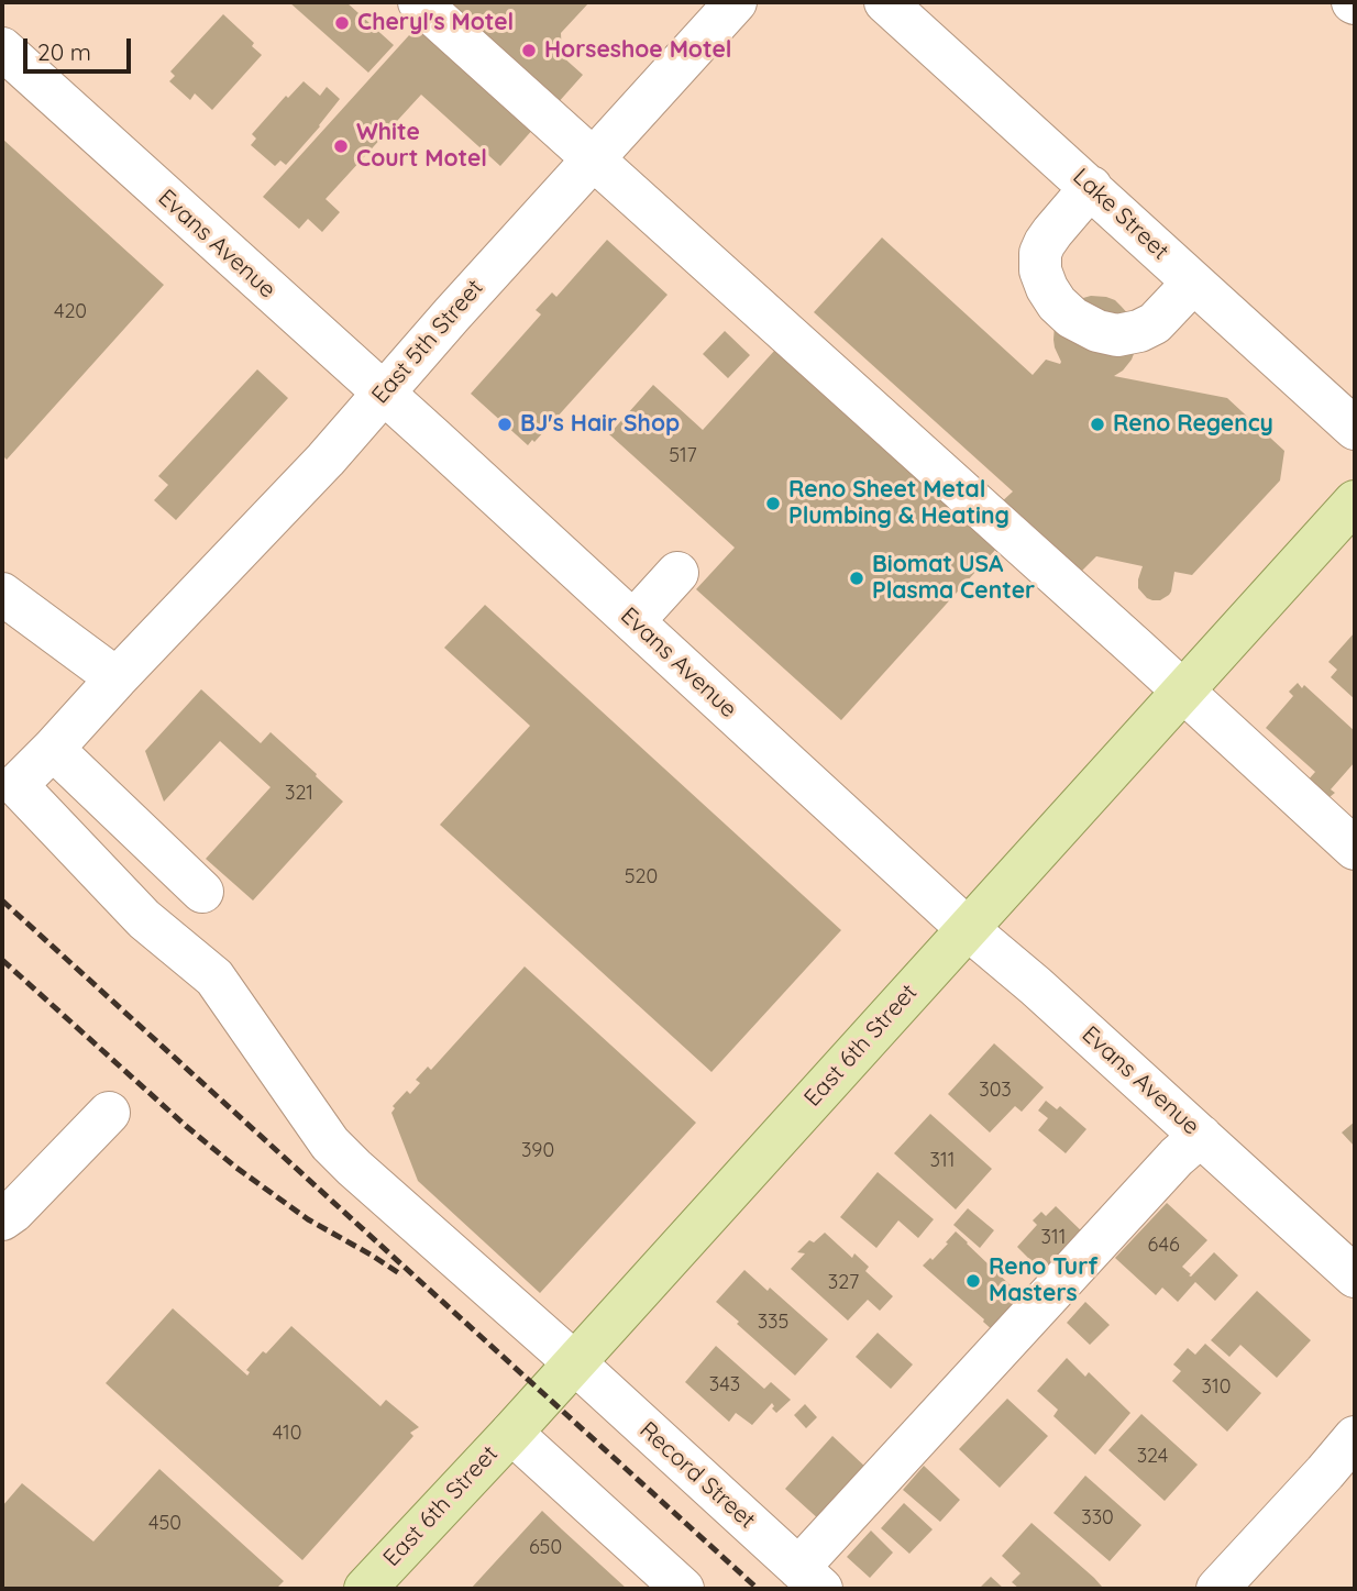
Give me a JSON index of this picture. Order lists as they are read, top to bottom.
{
  "streets": {
    "main road": ["East 6th Street"],
    "street": [
      "Lake Street",
      "Evans Avenue",
      "East 5th Street",
      "Record Street"
    ]
  },
  "crossings": [
    ["Evans Avenue", "East 5th Street"],
    ["Evans Avenue", "East 6th Street"],
    ["East 5th Street", "Record Street"],
    ["East 6th Street", "Record Street"]
  ],
  "places": [
    "Cheryl's Motel",
    "Horseshoe Motel",
    "White Court Motel",
    "BJ's Hair Shop",
    "Reno Regency",
    "Reno Sheet Metal Plumbing & Heating",
    "Biomat USA Plasma Center",
    "Reno Turf Masters"
  ],
  "house_numbers": [
    "420",
    "517",
    "321",
    "520",
    "303",
    "390",
    "311",
    "311",
    "646",
    "327",
    "335",
    "343",
    "310",
    "410",
    "324",
    "330",
    "450",
    "650"
  ],
  "scale_bar": "20 m"
}
